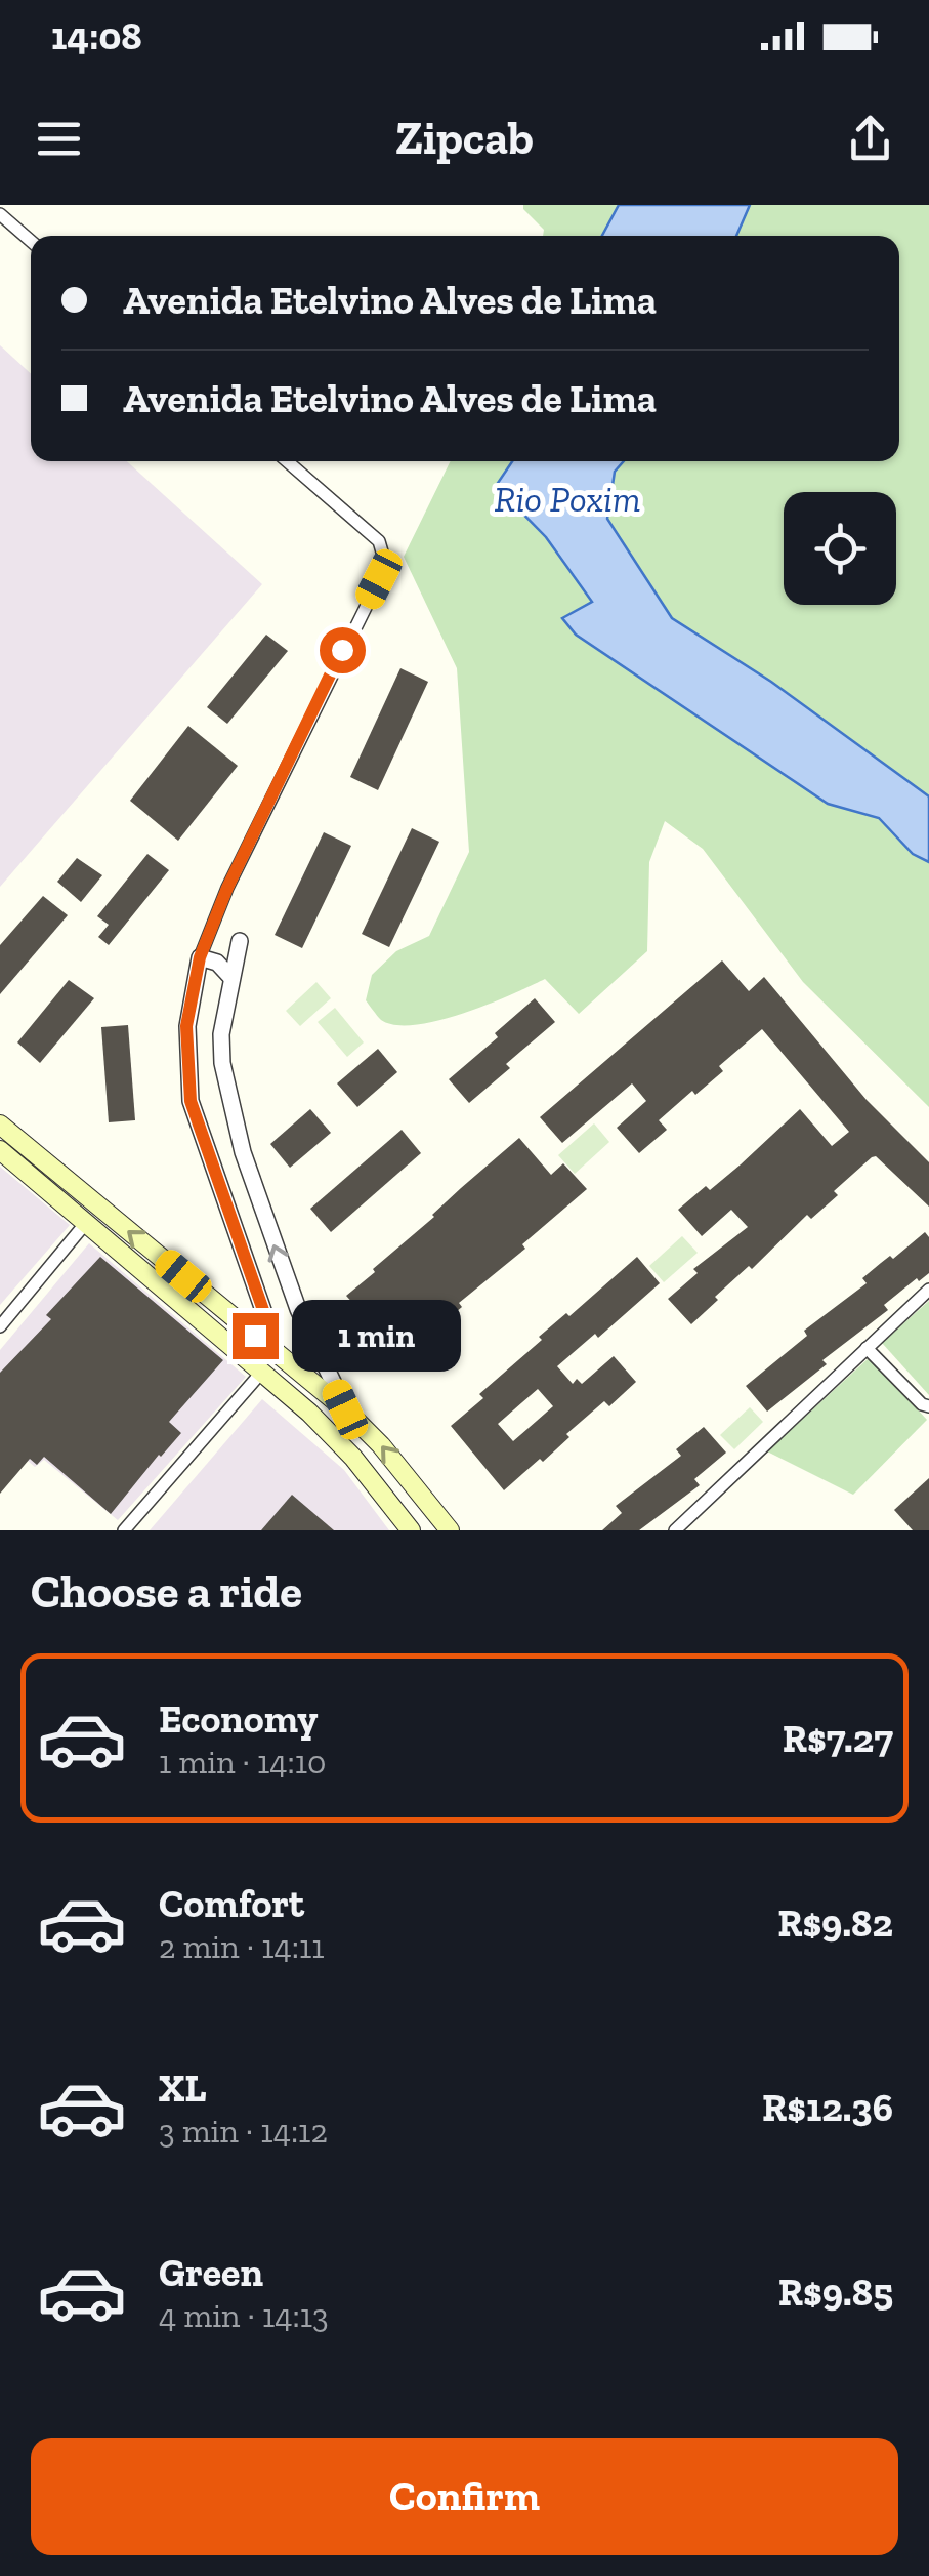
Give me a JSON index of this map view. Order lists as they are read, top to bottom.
{
  "water": ["Rio Poxim"],
  "page": {
    "status": "14:08",
    "header": "Zipcab",
    "banner": ["Avenida Etelvino Alves de Lima", "Avenida Etelvino Alves de Lima"],
    "bubble": "1 min",
    "heading": "Choose a ride",
    "list": [
      {
        "name": "Economy",
        "note": "1 min · 14:10",
        "value": "R$7.27"
      },
      {
        "name": "Comfort",
        "note": "2 min · 14:11",
        "value": "R$9.82"
      },
      {
        "name": "XL",
        "note": "3 min · 14:12",
        "value": "R$12.36"
      },
      {
        "name": "Green",
        "note": "4 min · 14:13",
        "value": "R$9.85"
      }
    ],
    "buttons": "Confirm"
  }
}
